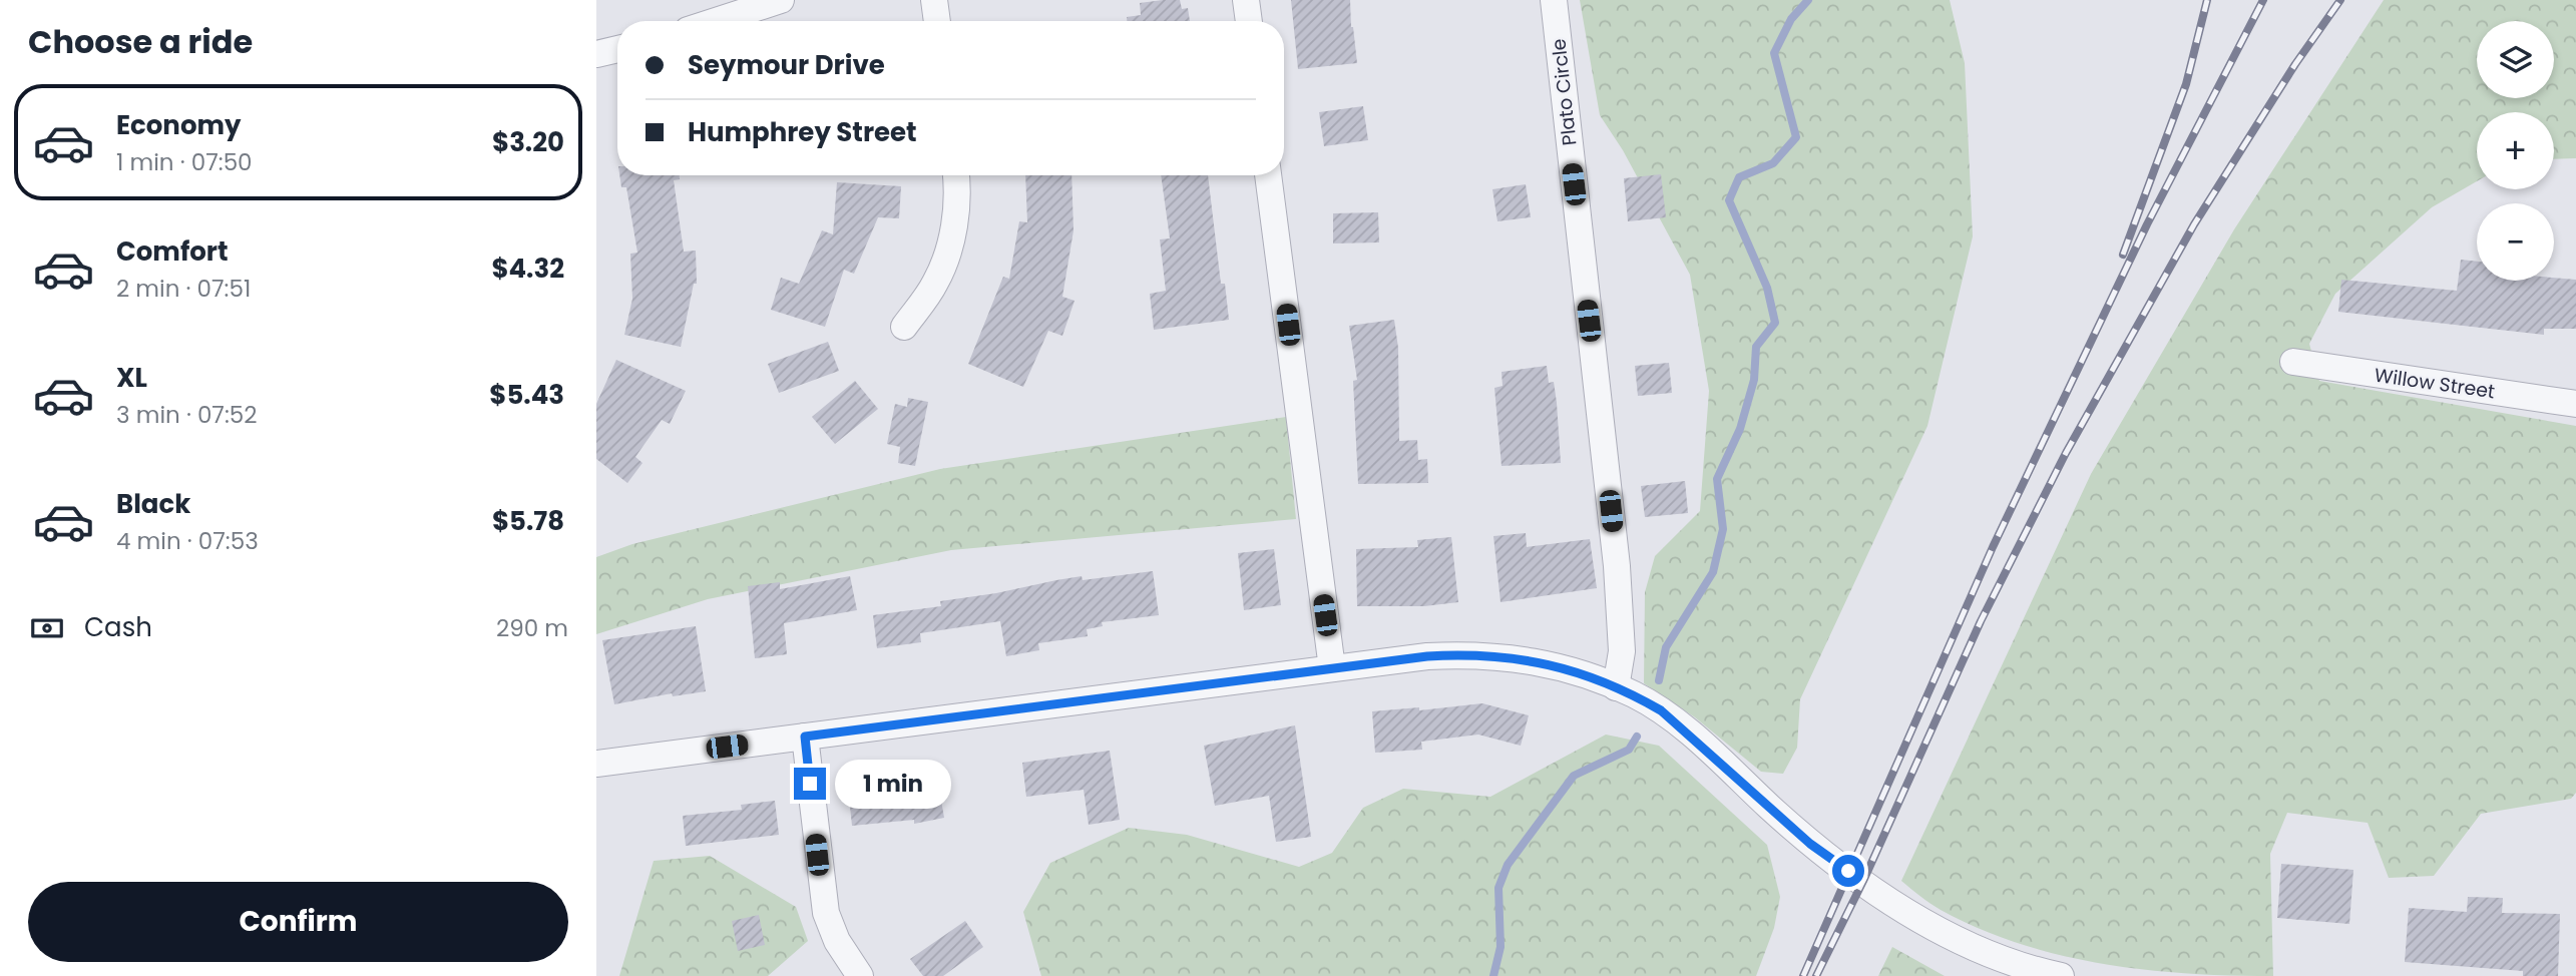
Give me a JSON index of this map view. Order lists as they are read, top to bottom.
{
  "streets": {
    "street": ["Plato Circle", "Willow Street"]
  },
  "page": {
    "heading": "Choose a ride",
    "map_buttons": ["+", "−"],
    "banner": ["Seymour Drive", "Humphrey Street"],
    "list": [
      {
        "name": "Economy",
        "note": "1 min · 07:50",
        "value": "$3.20"
      },
      {
        "name": "Comfort",
        "note": "2 min · 07:51",
        "value": "$4.32"
      },
      {
        "name": "XL",
        "note": "3 min · 07:52",
        "value": "$5.43"
      },
      {
        "name": "Black",
        "note": "4 min · 07:53",
        "value": "$5.78"
      }
    ],
    "pay": ["Cash", "290 m"],
    "bubble": "1 min",
    "buttons": "Confirm"
  }
}
